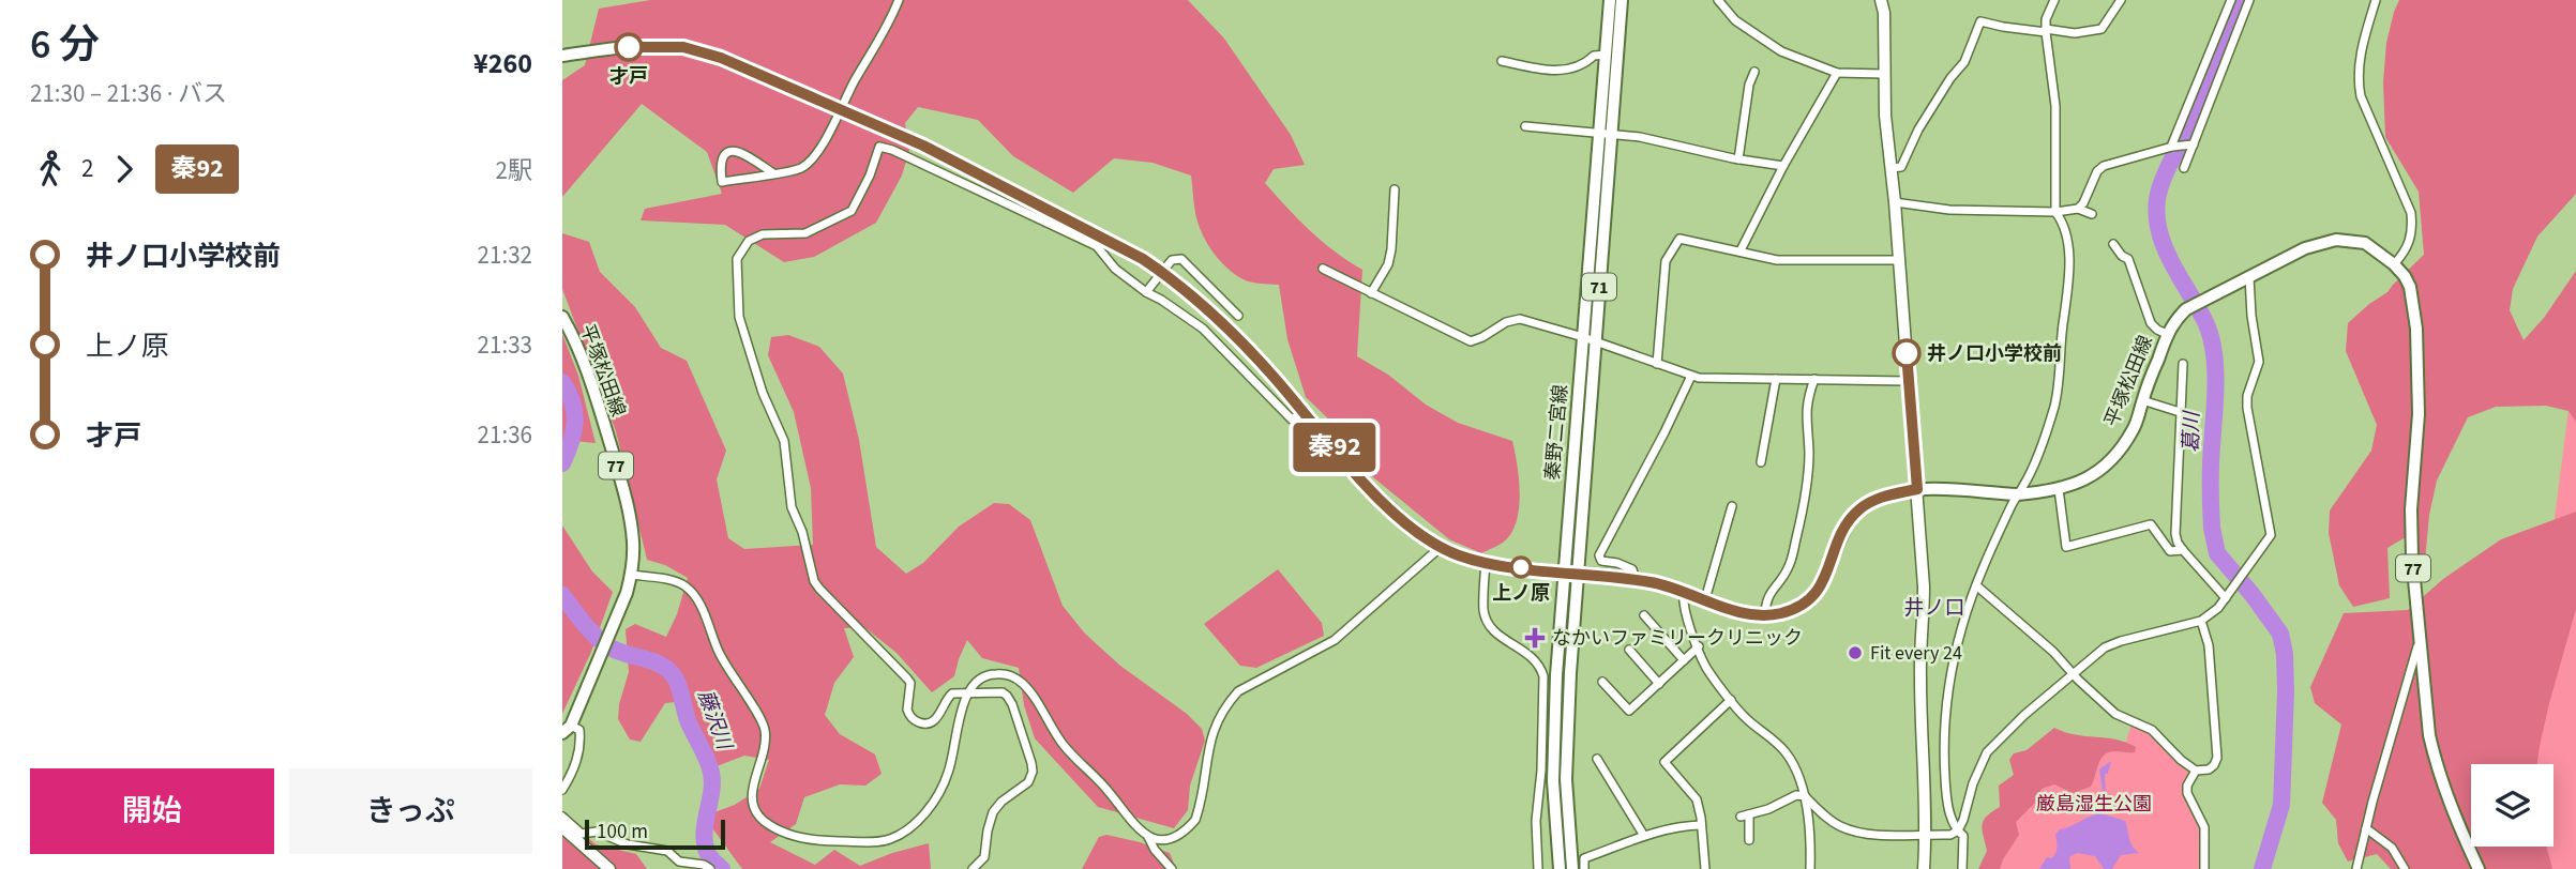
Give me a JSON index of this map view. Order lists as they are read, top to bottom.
{
  "streets": {
    "main road": [
      "71",
      "平塚松田線",
      "秦野二宮線",
      "77"
    ]
  },
  "districts": ["井ノ口"],
  "water": ["葛川", "藤沢川"],
  "parks": ["厳島湿生公園"],
  "places": {
    "other": [
      "才戸",
      "井ノ口小学校前",
      "上ノ原",
      "Fit every 24"
    ],
    "health": ["なかいファミリークリニック"]
  },
  "lines": ["bus line 秦92"],
  "scale_bar": "100 m",
  "page": {
    "heading": ["6 分", "21:30 – 21:36 · バス", "¥260"],
    "on_map": "秦92",
    "legs": ["2", "秦92", "2駅"],
    "list": [
      {
        "name": "井ノ口小学校前",
        "value": "21:32"
      },
      {
        "name": "上ノ原",
        "value": "21:33"
      },
      {
        "name": "才戸",
        "value": "21:36"
      }
    ],
    "buttons": ["開始", "きっぷ"],
    "scale": "100 m"
  }
}
